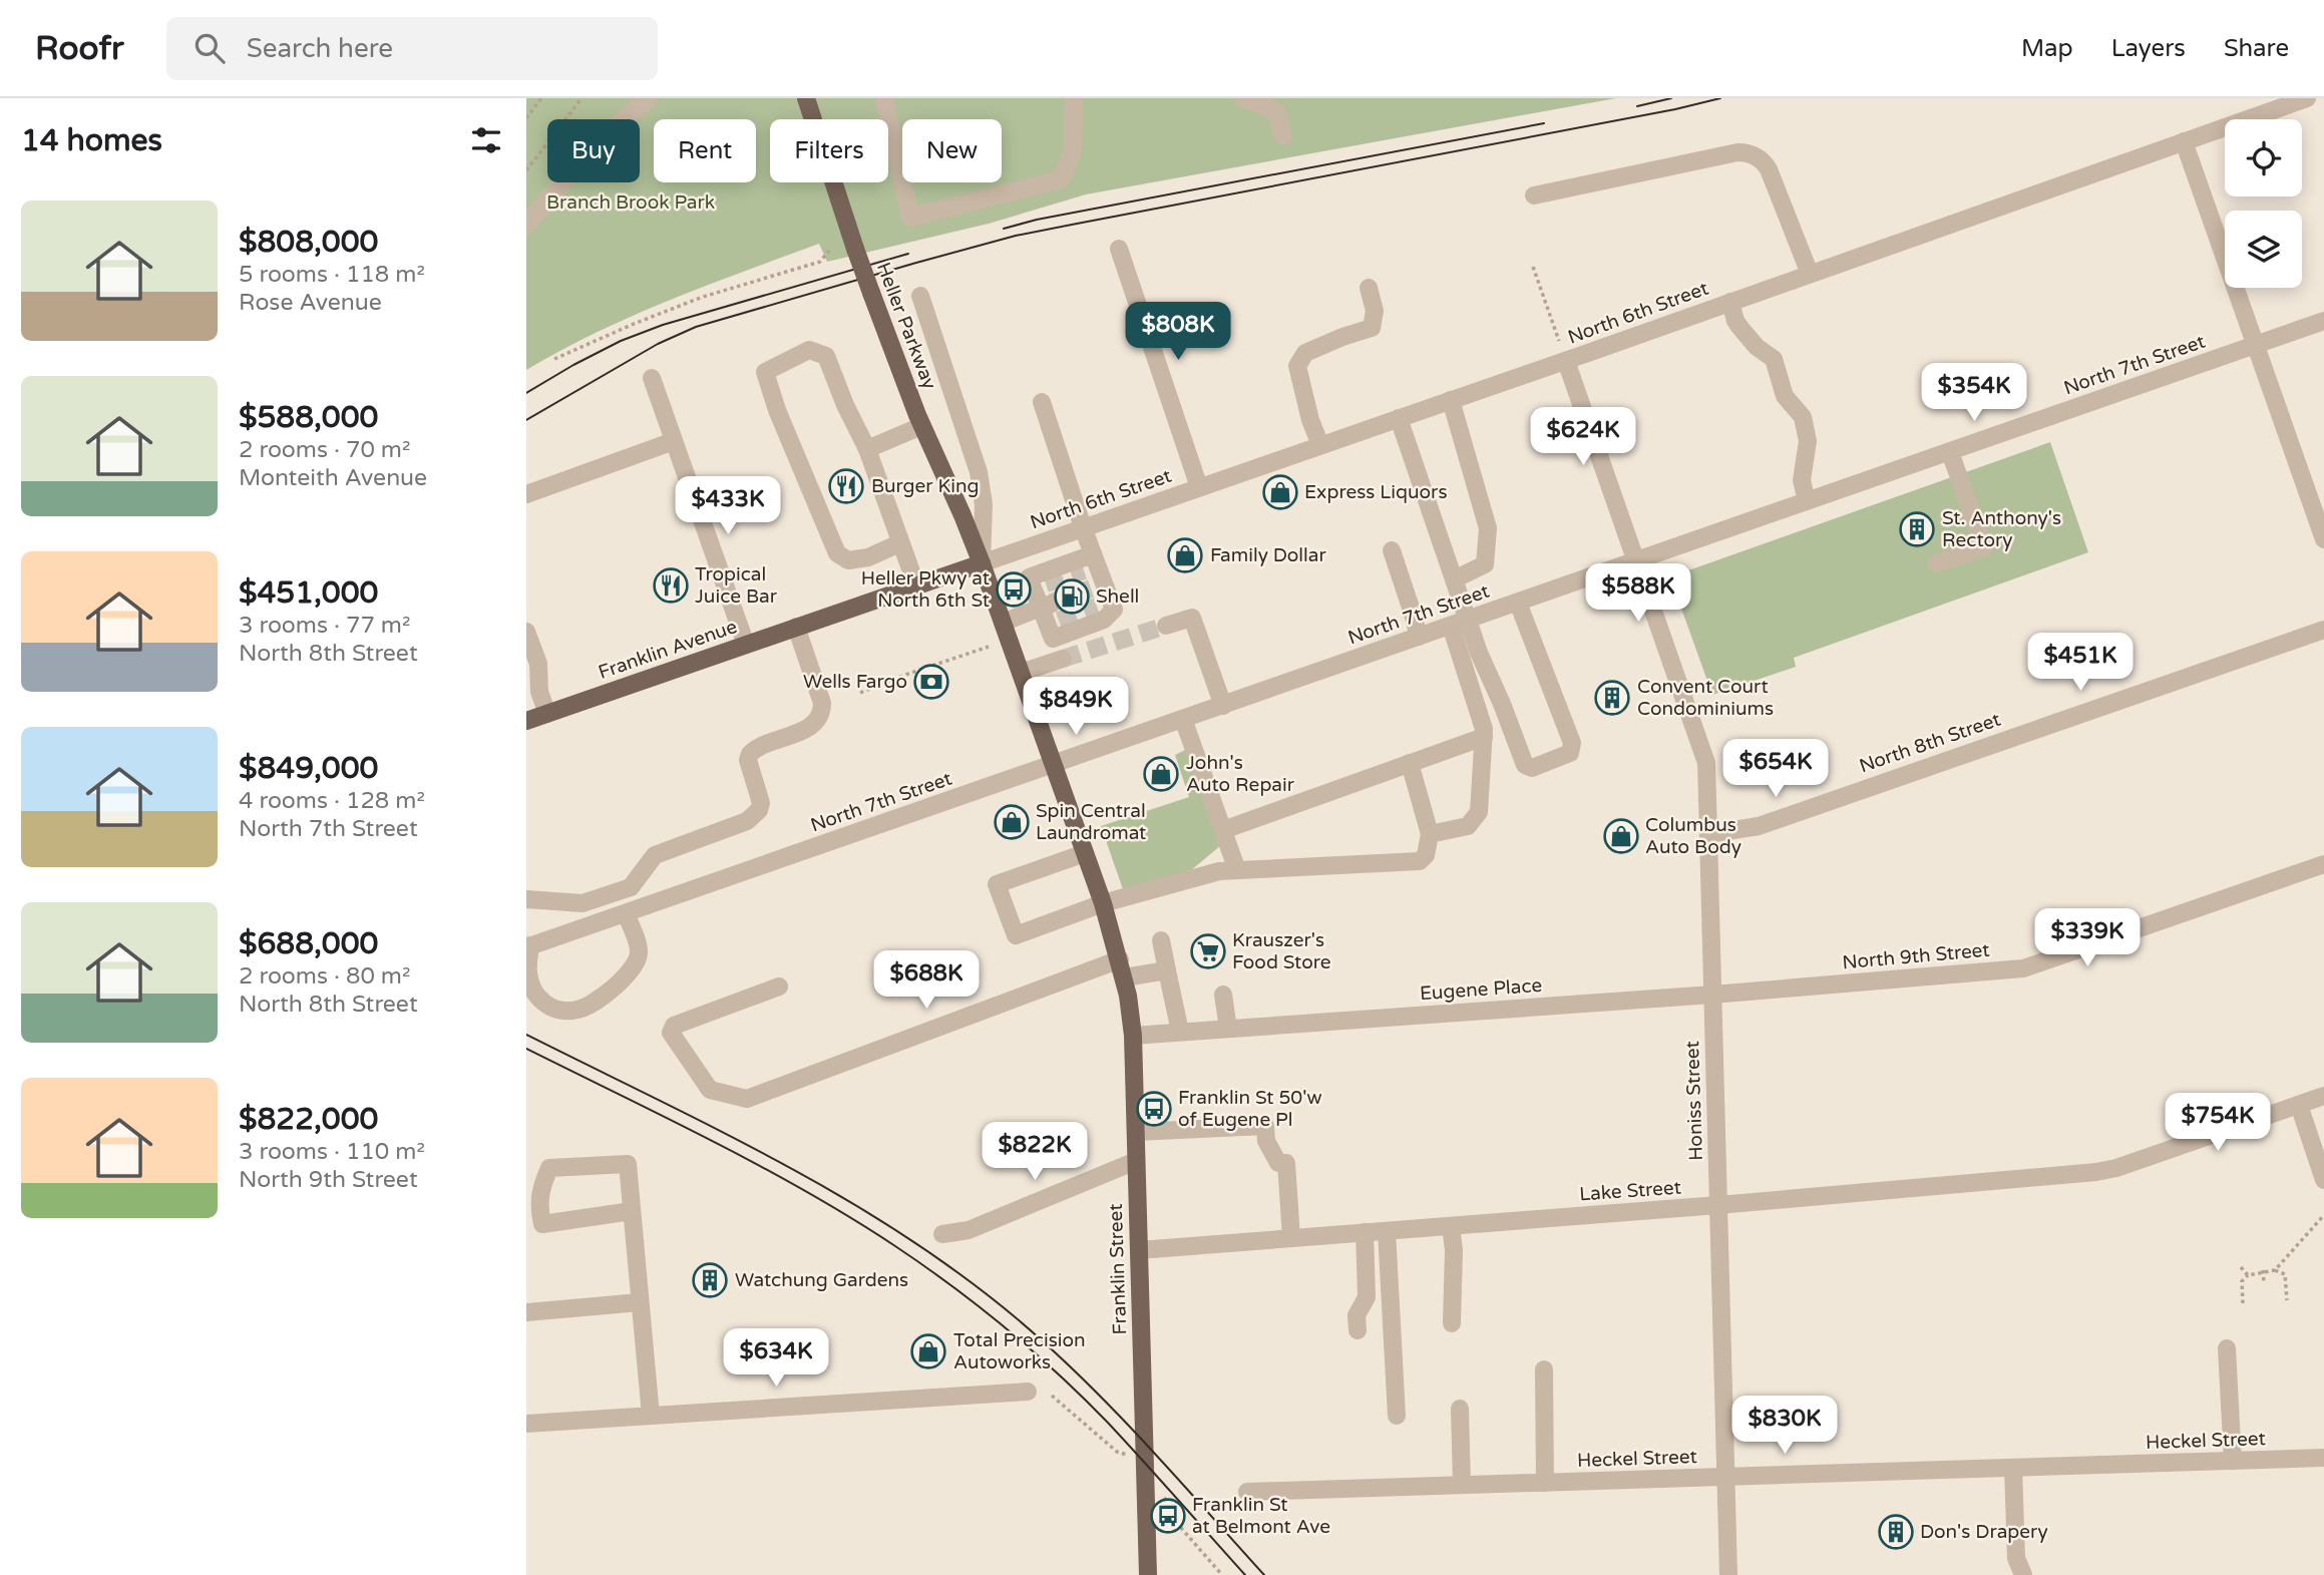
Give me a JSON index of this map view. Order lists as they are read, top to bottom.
{
  "streets": {
    "main road": ["Heller Parkway", "Franklin Avenue", "Franklin Street"],
    "street": [
      "North 6th Street",
      "North 7th Street",
      "North 8th Street",
      "North 9th Street",
      "Eugene Place",
      "Honiss Street",
      "Lake Street",
      "Heckel Street"
    ]
  },
  "crossings": [
    ["North 6th Street", "Heller Parkway"],
    ["North 6th Street", "Franklin Avenue"],
    ["North 6th Street", "Honiss Street"],
    ["Heller Parkway", "North 7th Street"],
    ["Heller Parkway", "Franklin Avenue"],
    ["Heller Parkway", "Franklin Street"],
    ["North 7th Street", "Honiss Street"],
    ["North 7th Street", "Franklin Street"],
    ["North 8th Street", "Honiss Street"],
    ["North 9th Street", "Eugene Place"],
    ["Eugene Place", "Honiss Street"],
    ["Eugene Place", "Franklin Street"],
    ["Honiss Street", "Lake Street"],
    ["Honiss Street", "Heckel Street"],
    ["Lake Street", "Franklin Street"]
  ],
  "parks": ["Branch Brook Park"],
  "places": {
    "restaurant": ["Burger King", "Tropical Juice Bar"],
    "shop": [
      "Express Liquors",
      "Family Dollar",
      "John's Auto Repair",
      "Spin Central Laundromat",
      "Columbus Auto Body",
      "Total Precision Autoworks"
    ],
    "building": [
      "St. Anthony's Rectory",
      "Convent Court Condominiums",
      "Watchung Gardens",
      "Don's Drapery"
    ],
    "bus stop": ["Heller Pkwy at North 6th St", "Franklin St 50'w of Eugene Pl", "Franklin St at Belmont Ave"],
    "fuel station": ["Shell"],
    "bank": ["Wells Fargo"],
    "supermarket": ["Krauszer's Food Store"]
  },
  "page": {
    "header": "Roofr",
    "search": "Search here",
    "nav": ["Map", "Layers", "Share"],
    "heading": "14 homes",
    "chip": [
      "Buy",
      "Rent",
      "Filters",
      "New"
    ],
    "list": [
      {
        "name": "$808,000",
        "note": "5 rooms · 118 m² · Rose Avenue"
      },
      {
        "name": "$588,000",
        "note": "2 rooms · 70 m² · Monteith Avenue"
      },
      {
        "name": "$451,000",
        "note": "3 rooms · 77 m² · North 8th Street"
      },
      {
        "name": "$849,000",
        "note": "4 rooms · 128 m² · North 7th Street"
      },
      {
        "name": "$688,000",
        "note": "2 rooms · 80 m² · North 8th Street"
      },
      {
        "name": "$822,000",
        "note": "3 rooms · 110 m² · North 9th Street"
      }
    ],
    "price": [
      "$808K",
      "$354K",
      "$624K",
      "$433K",
      "$588K",
      "$451K",
      "$849K",
      "$654K",
      "$339K",
      "$688K",
      "$754K",
      "$822K",
      "$634K",
      "$830K"
    ]
  }
}
